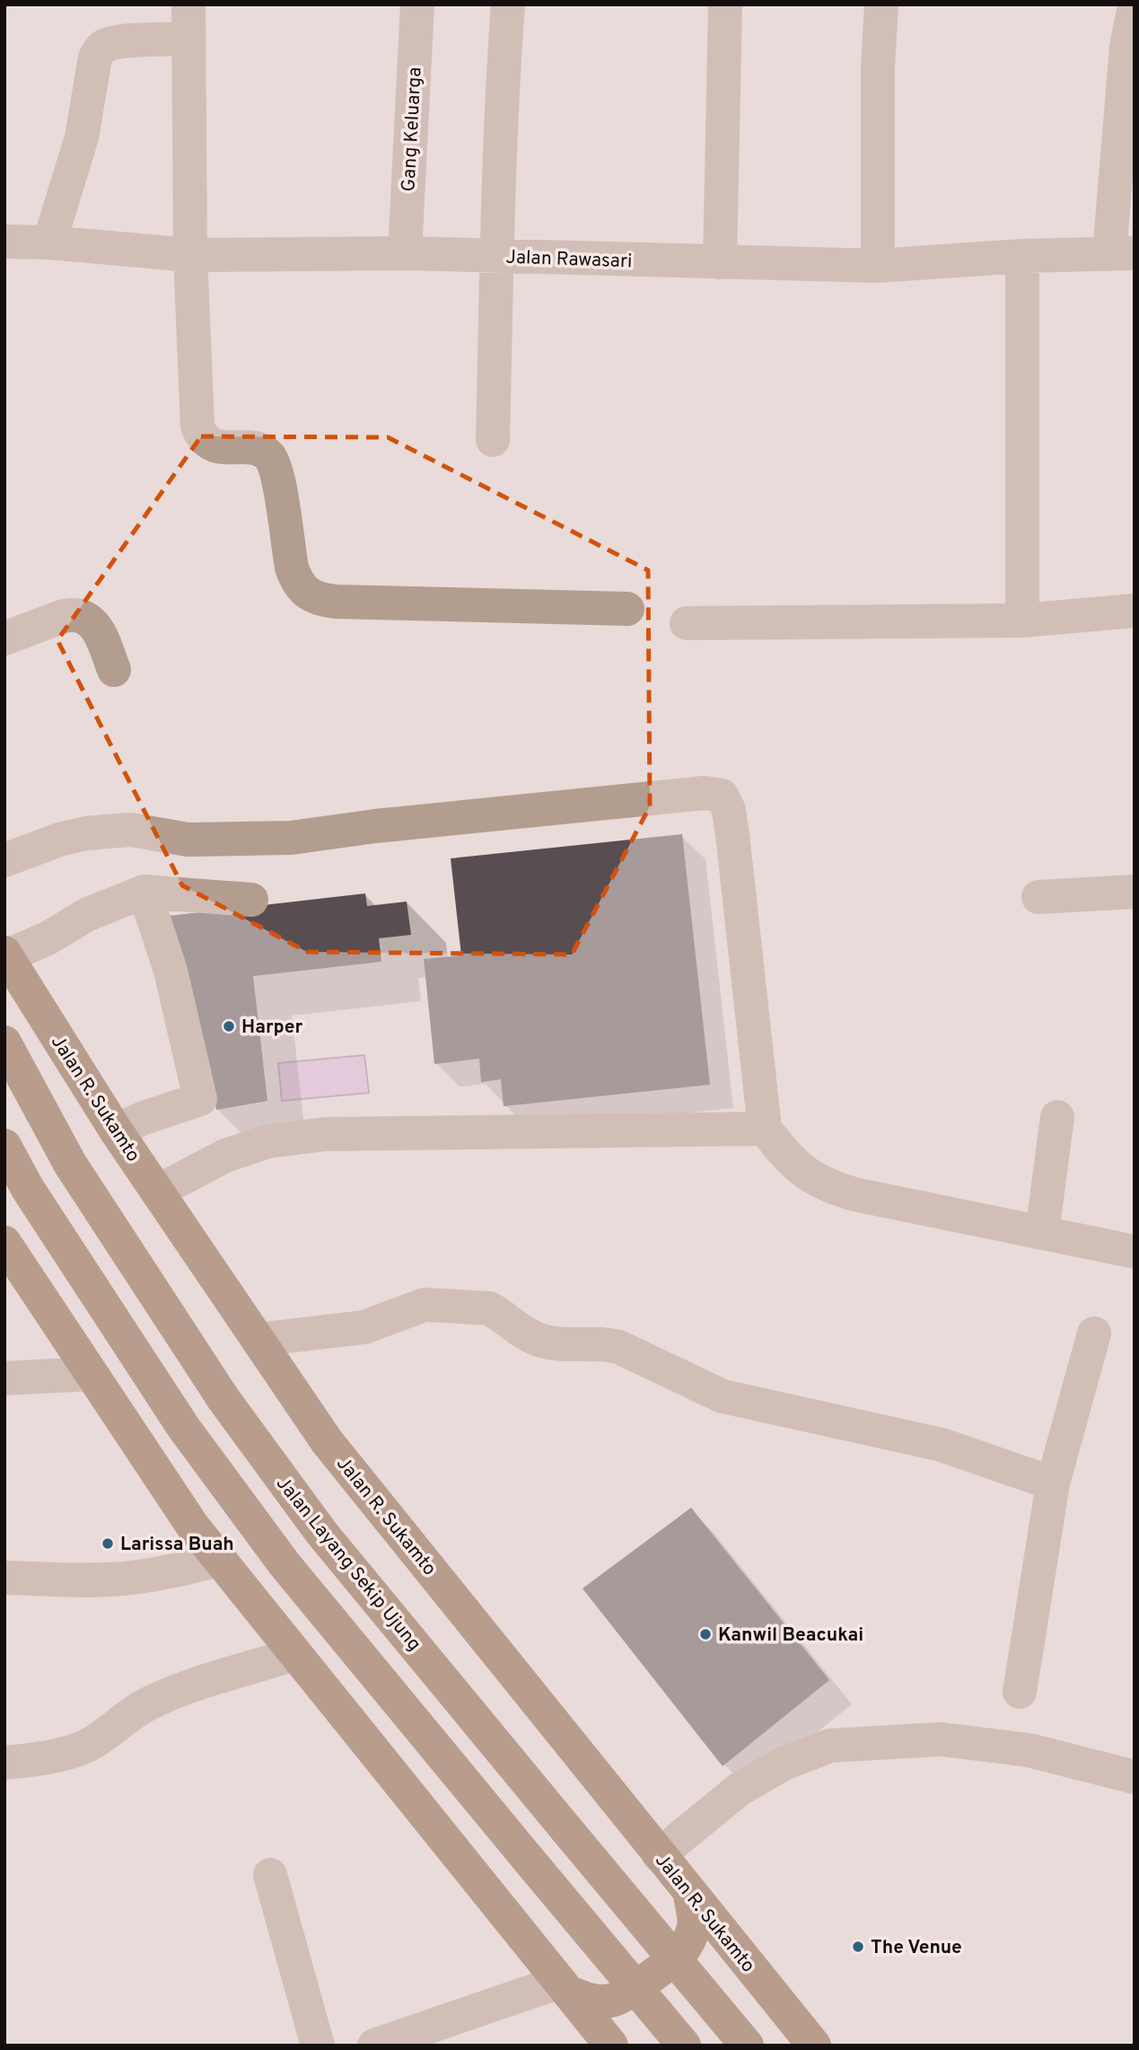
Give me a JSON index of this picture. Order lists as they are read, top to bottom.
{
  "streets": {
    "highway": ["Jalan R. Sukamto", "Jalan Layang Sekip Ujung"],
    "street": ["Gang Keluarga", "Jalan Rawasari"]
  },
  "crossings": [
    ["Gang Keluarga", "Jalan Rawasari"]
  ],
  "places": [
    "Harper",
    "Larissa Buah",
    "Kanwil Beacukai",
    "The Venue"
  ]
}
